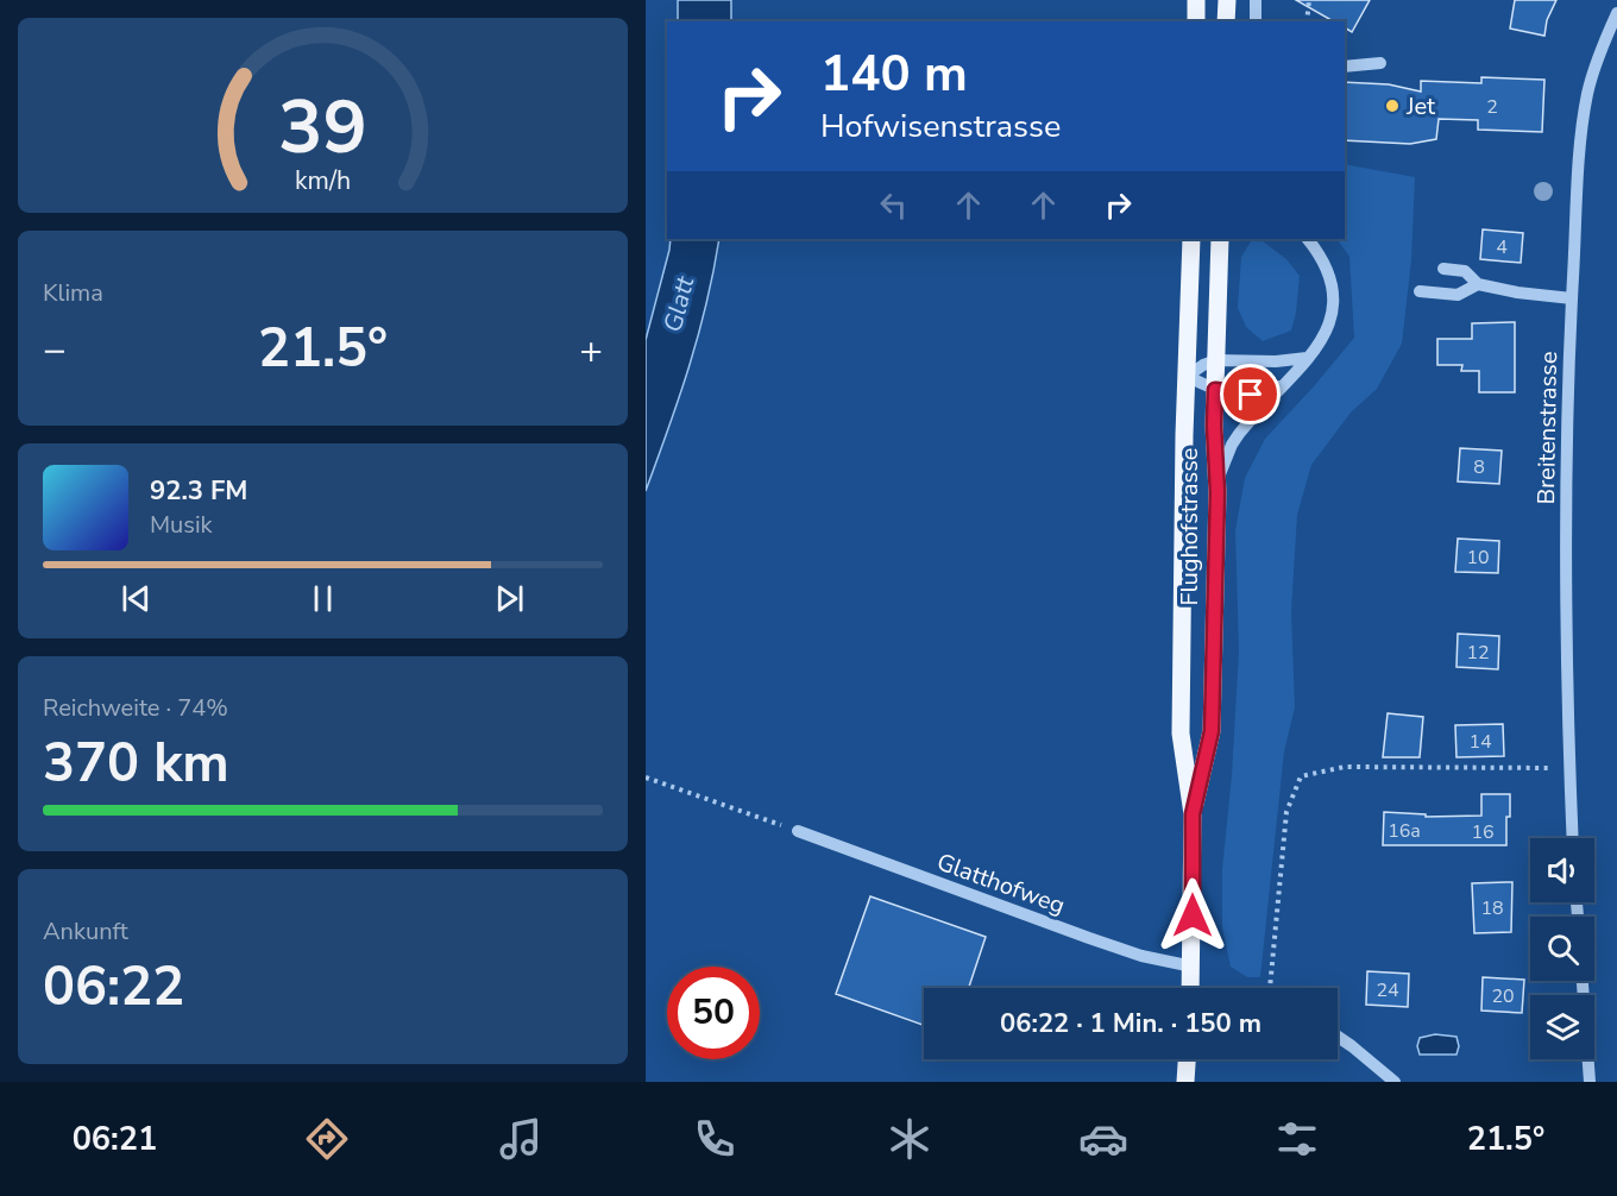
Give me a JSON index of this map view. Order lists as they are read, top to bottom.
{
  "streets": {
    "main road": ["Flughofstrasse"],
    "street": ["Breitenstrasse", "Glatthofweg"]
  },
  "crossings": [
    ["Flughofstrasse", "Glatthofweg"]
  ],
  "water": ["Glatt"],
  "places": ["Jet"],
  "house_numbers": [
    "2",
    "4",
    "8",
    "10",
    "12",
    "14",
    "16a",
    "16",
    "18",
    "24",
    "20"
  ],
  "page": {
    "turn": ["140 m", "Hofwisenstrasse"],
    "tile": [
      "Klima",
      ["Reichweite · 74%", "370 km"],
      ["Ankunft", "06:22"]
    ],
    "heat": ["−", "21.5°", "+"],
    "song": ["92.3 FM", "Musik"],
    "limit": "50",
    "trip": "06:22 · 1 Min. · 150 m",
    "tabs": ["06:21", "21.5°"],
    "gauge": ["39", "km/h"]
  }
}
